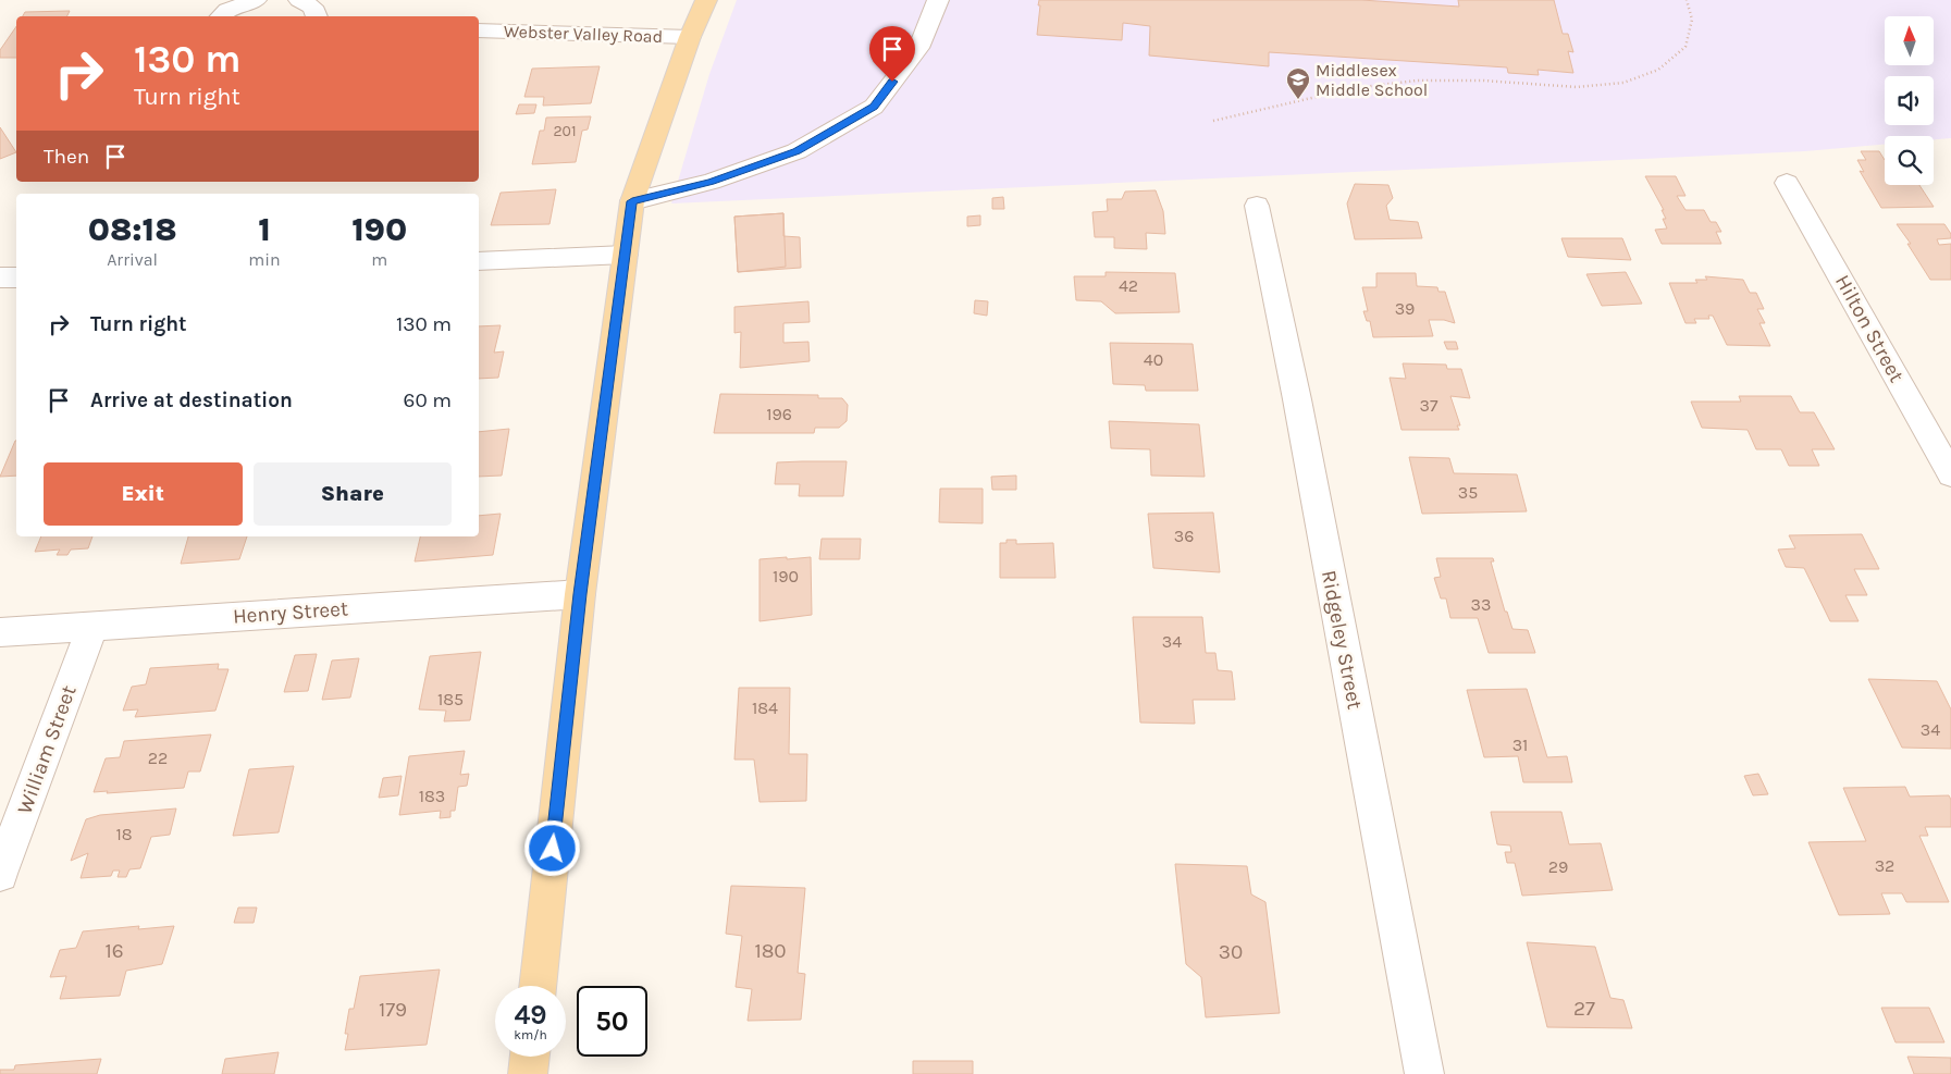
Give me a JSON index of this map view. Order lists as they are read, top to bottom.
{
  "streets": {
    "street": [
      "Webster Valley Road",
      "Hilton Street",
      "Henry Street",
      "Ridgeley Street",
      "William Street"
    ]
  },
  "crossings": [
    ["Henry Street", "William Street"]
  ],
  "places": {
    "school or university": ["Middlesex Middle School"]
  },
  "house_numbers": [
    "201",
    "42",
    "39",
    "40",
    "37",
    "196",
    "35",
    "36",
    "190",
    "33",
    "34",
    "185",
    "184",
    "34",
    "31",
    "22",
    "183",
    "18",
    "32",
    "29",
    "16",
    "180",
    "30",
    "27",
    "179"
  ],
  "north": "top",
  "page": {
    "turn": ["130 m", "Turn right"],
    "then": "Then",
    "eta": [
      "08:18",
      "Arrival",
      "1",
      "min",
      "190",
      "m"
    ],
    "list": [
      {
        "name": "Turn right",
        "value": "130 m"
      },
      {
        "name": "Arrive at destination",
        "value": "60 m"
      }
    ],
    "buttons": ["Exit", "Share"],
    "speed": "49 km/h",
    "limit": "50"
  }
}
